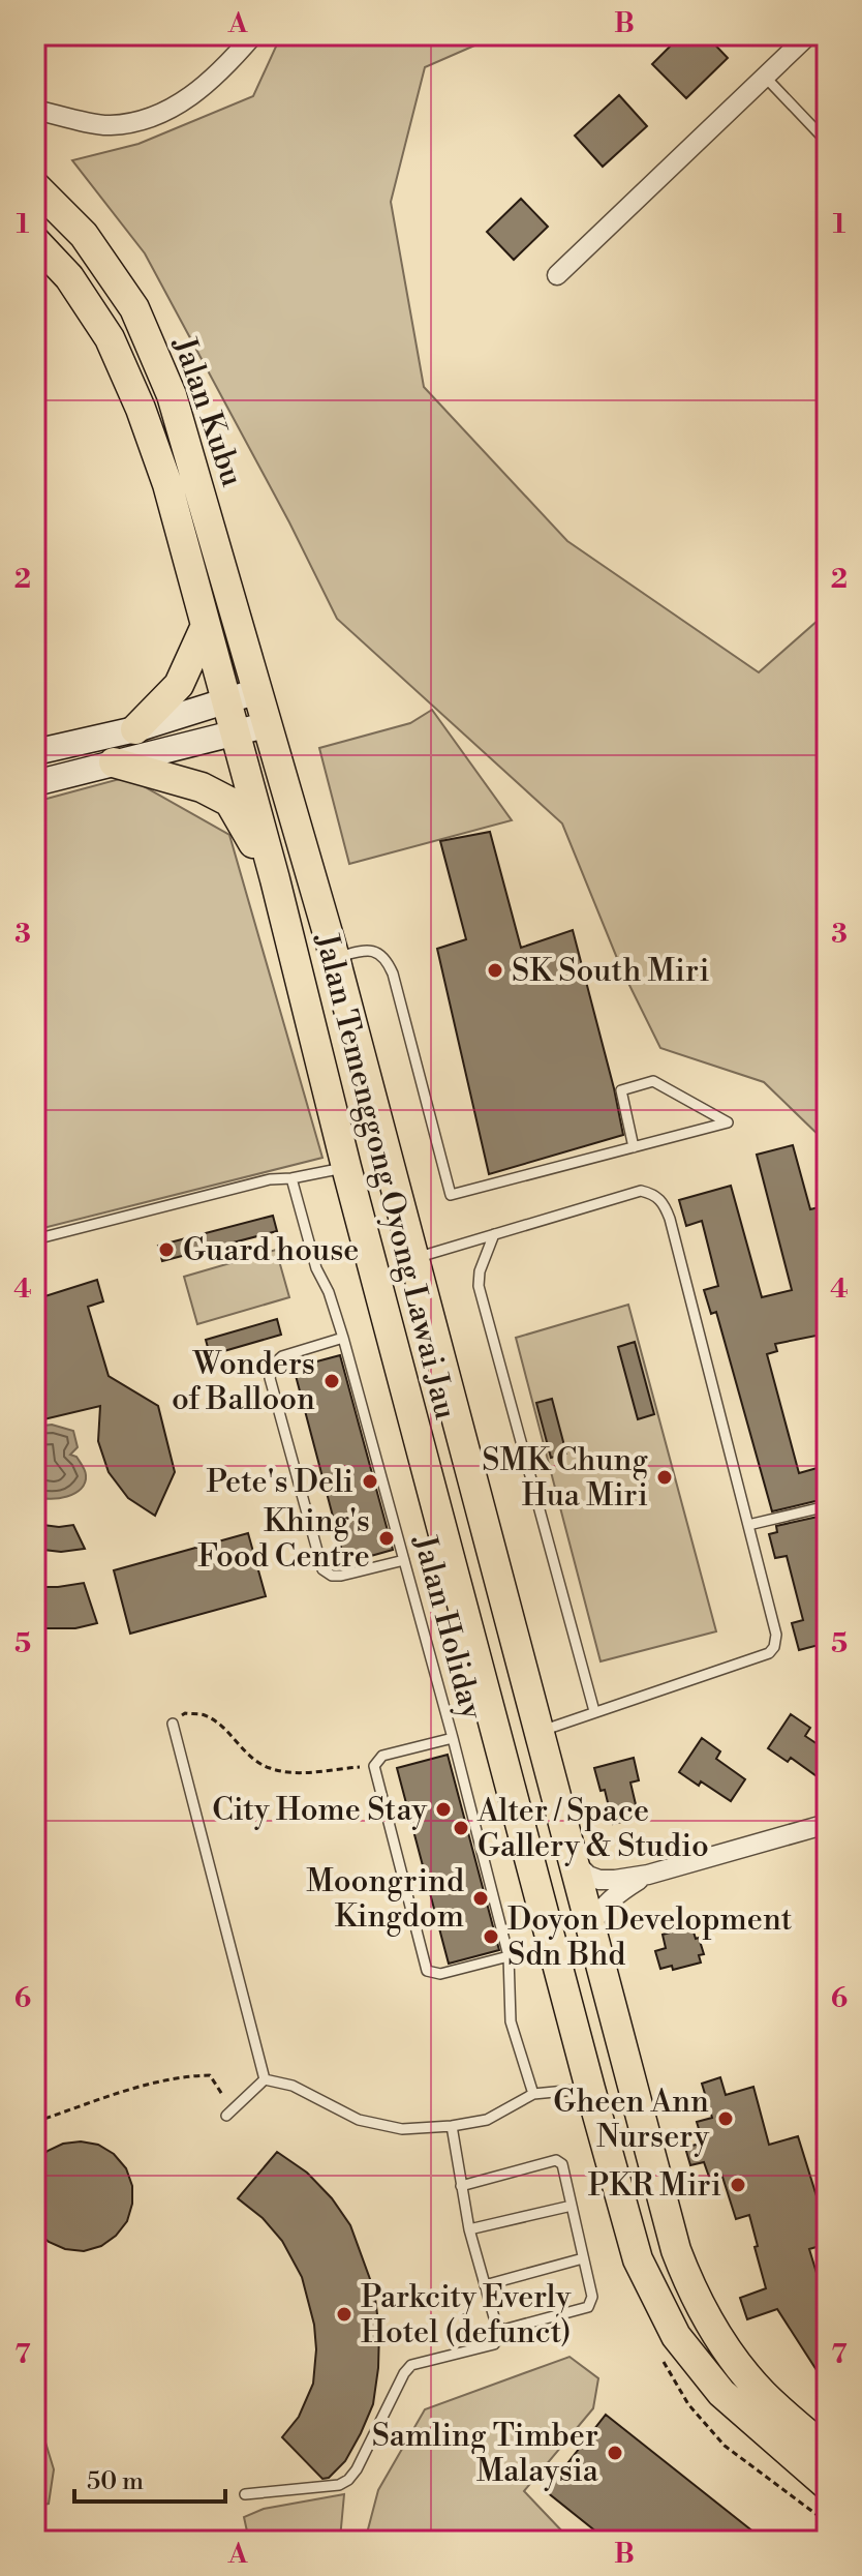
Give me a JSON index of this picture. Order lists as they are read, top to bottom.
{
  "streets": {
    "main road": ["Jalan Kubu", "Jalan Temenggong Oyong Lawai Jau"],
    "lane": ["Jalan Holiday"]
  },
  "crossings": [
    ["Jalan Kubu", "Jalan Temenggong Oyong Lawai Jau"]
  ],
  "places": [
    "SK South Miri",
    "Guard house",
    "Wonders of Balloon",
    "SMK Chung Hua Miri",
    "Pete's Deli",
    "Khing's Food Centre",
    "City Home Stay",
    "Alter / Space Gallery & Studio",
    "Moongrind Kingdom",
    "Doyon Development Sdn Bhd",
    "Gheen Ann Nursery",
    "PKR Miri",
    "Parkcity Everly Hotel (defunct)",
    "Samling Timber Malaysia"
  ],
  "scale_bar": "50 m",
  "grid": {
    "columns": ["A", "B"],
    "rows": [
      "1",
      "2",
      "3",
      "4",
      "5",
      "6",
      "7"
    ]
  }
}
